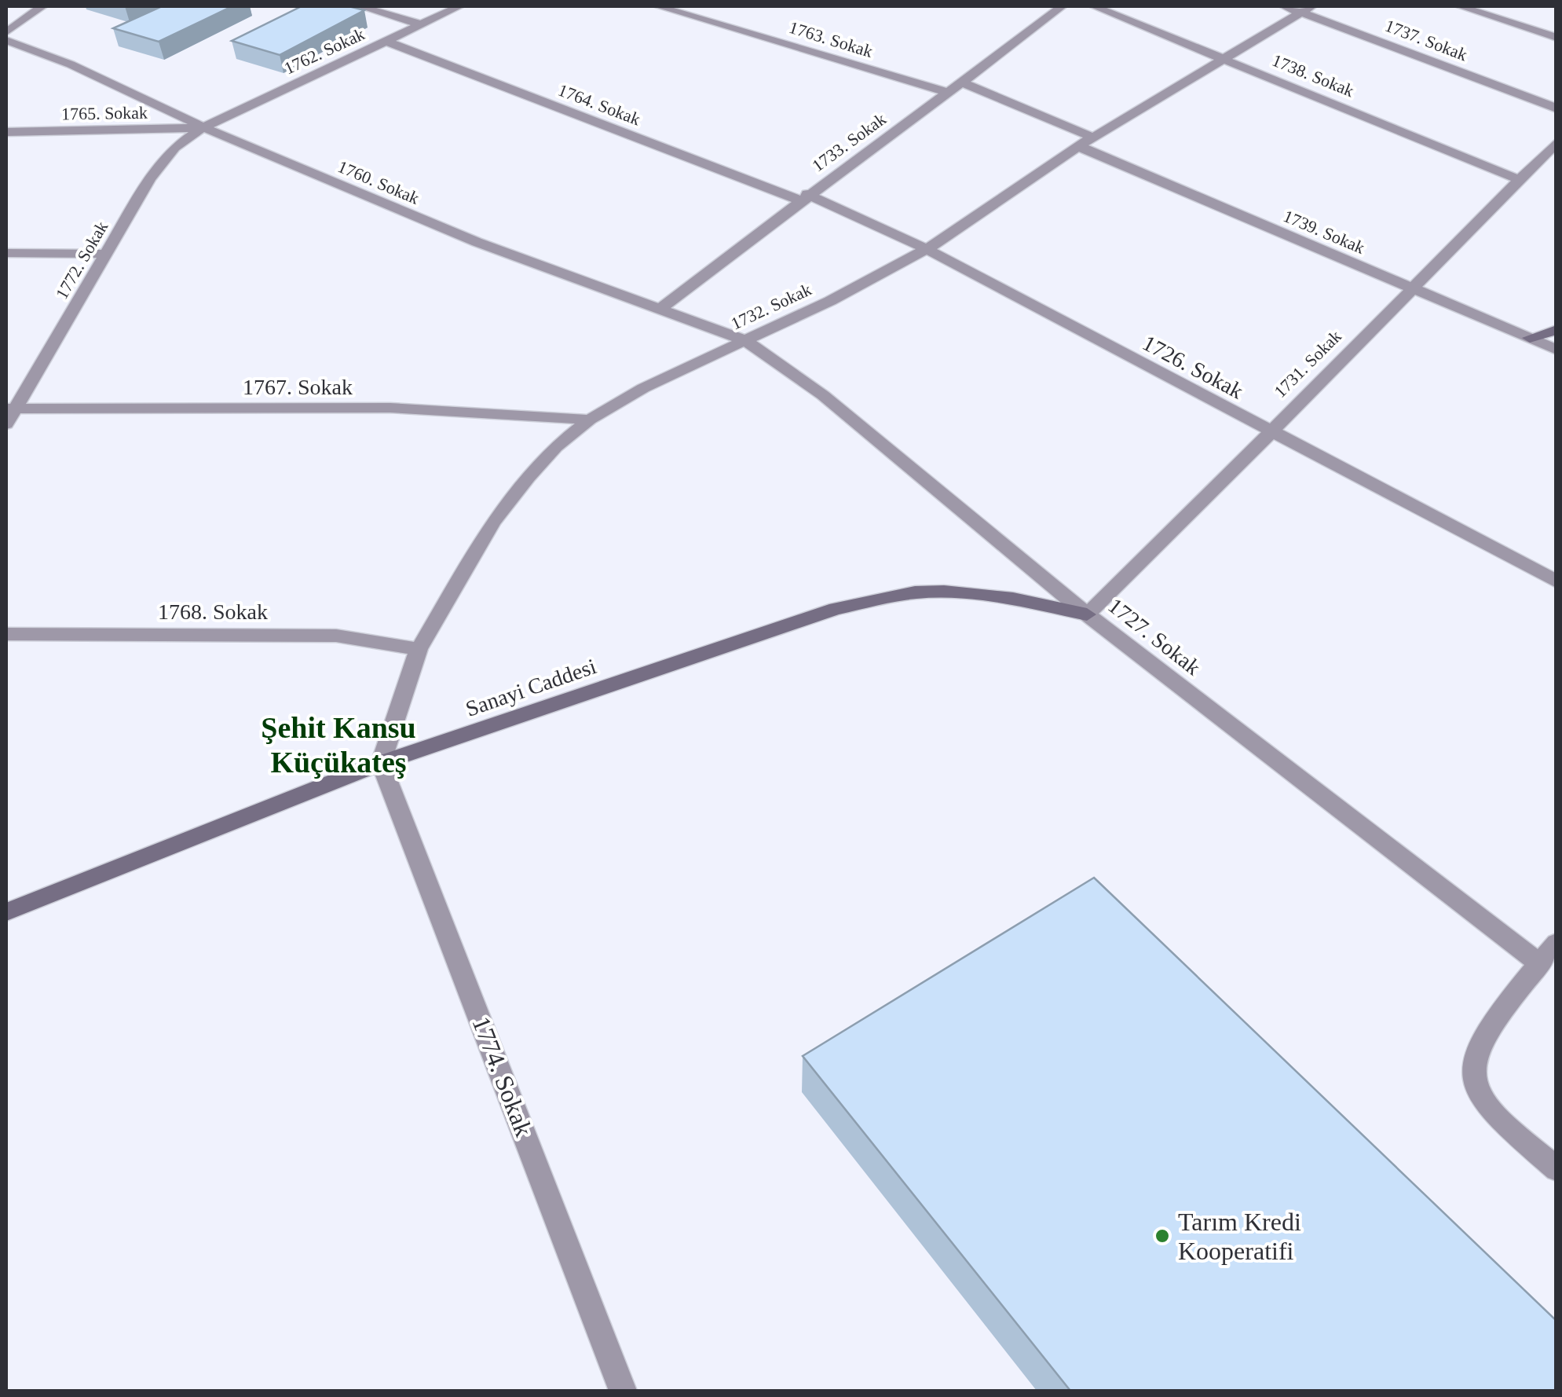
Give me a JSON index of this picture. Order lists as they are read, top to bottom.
{
  "streets": {
    "street": [
      "1763. Sokak",
      "1737. Sokak",
      "1762. Sokak",
      "1738. Sokak",
      "1764. Sokak",
      "1765. Sokak",
      "1733. Sokak",
      "1760. Sokak",
      "1739. Sokak",
      "1772. Sokak",
      "1732. Sokak",
      "1731. Sokak",
      "1726. Sokak",
      "1767. Sokak",
      "1768. Sokak",
      "1727. Sokak",
      "Sanayi Caddesi",
      "1774. Sokak"
    ]
  },
  "crossings": [
    ["1763. Sokak", "1733. Sokak"],
    ["1737. Sokak", "1732. Sokak"],
    ["1762. Sokak", "1764. Sokak"],
    ["1762. Sokak", "1765. Sokak"],
    ["1762. Sokak", "1760. Sokak"],
    ["1762. Sokak", "1772. Sokak"],
    ["1738. Sokak", "1732. Sokak"],
    ["1738. Sokak", "1731. Sokak"],
    ["1764. Sokak", "1733. Sokak"],
    ["1764. Sokak", "1726. Sokak"],
    ["1765. Sokak", "1760. Sokak"],
    ["1765. Sokak", "1772. Sokak"],
    ["1733. Sokak", "1760. Sokak"],
    ["1733. Sokak", "1726. Sokak"],
    ["1760. Sokak", "1772. Sokak"],
    ["1760. Sokak", "1732. Sokak"],
    ["1760. Sokak", "1727. Sokak"],
    ["1739. Sokak", "1732. Sokak"],
    ["1739. Sokak", "1731. Sokak"],
    ["1772. Sokak", "1767. Sokak"],
    ["1732. Sokak", "1726. Sokak"],
    ["1732. Sokak", "1767. Sokak"],
    ["1732. Sokak", "1768. Sokak"],
    ["1732. Sokak", "1727. Sokak"],
    ["1732. Sokak", "Sanayi Caddesi"],
    ["1732. Sokak", "1774. Sokak"],
    ["1731. Sokak", "1726. Sokak"],
    ["1731. Sokak", "1727. Sokak"],
    ["1731. Sokak", "Sanayi Caddesi"],
    ["1727. Sokak", "Sanayi Caddesi"],
    ["Sanayi Caddesi", "1774. Sokak"]
  ],
  "districts": ["Şehit Kansu Küçükateş"],
  "places": ["Tarım Kredi Kooperatifi"]
}
